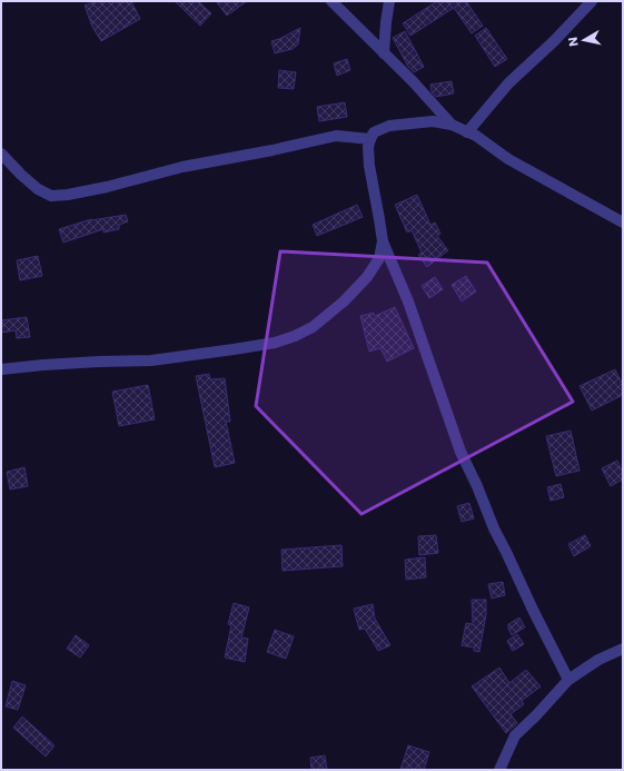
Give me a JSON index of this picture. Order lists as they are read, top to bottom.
{
  "north": "left"
}
